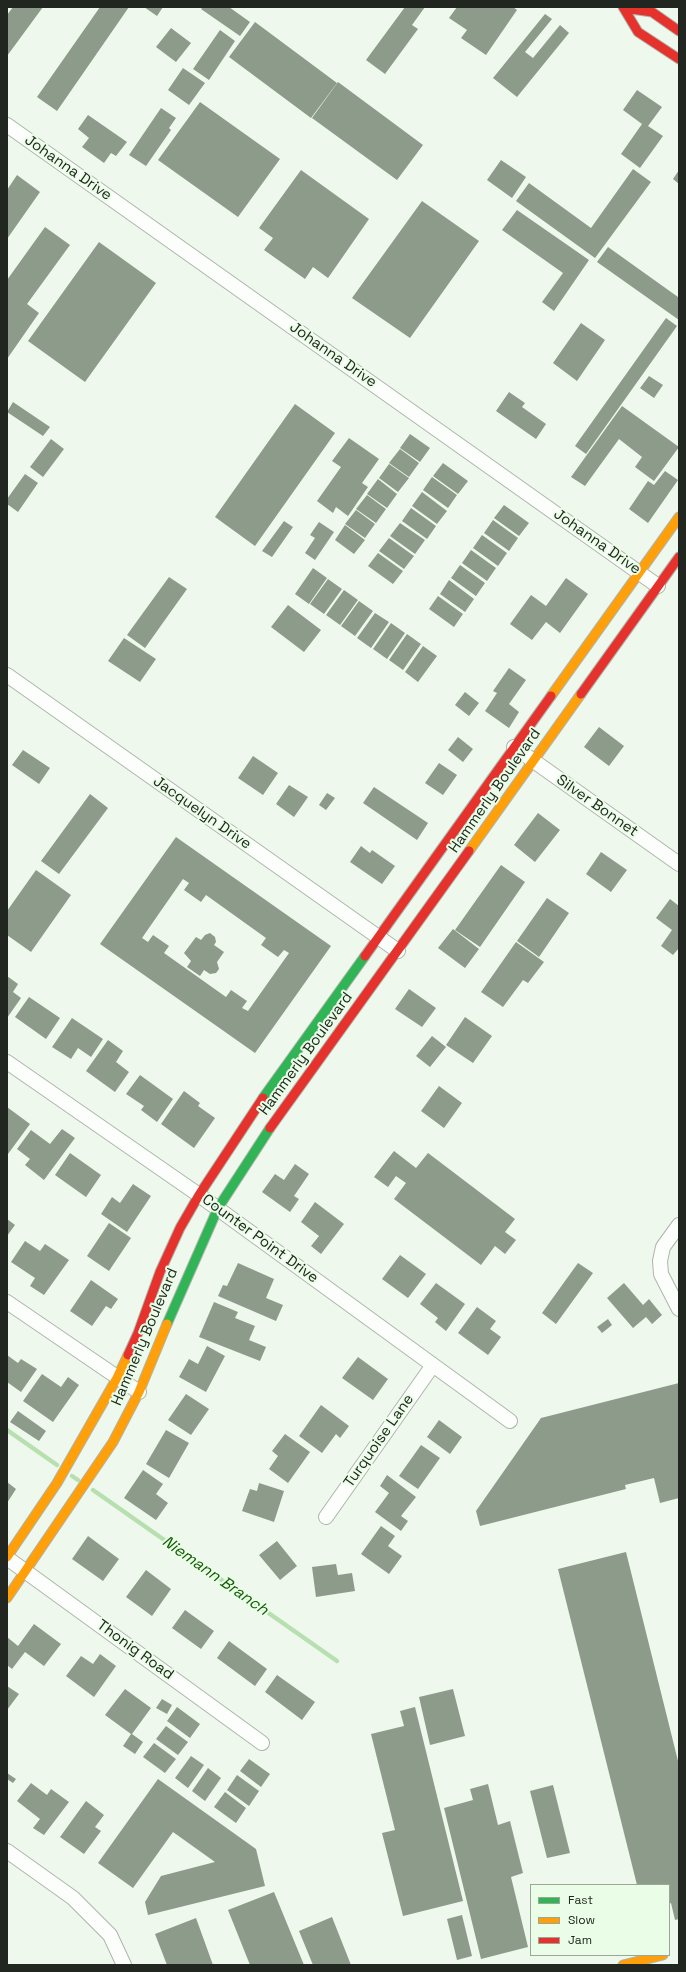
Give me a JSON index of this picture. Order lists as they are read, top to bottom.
{
  "streets": {
    "main road": ["Hammerly Boulevard"],
    "street": [
      "Johanna Drive",
      "Silver Bonnet",
      "Jacquelyn Drive",
      "Counter Point Drive",
      "Turquoise Lane",
      "Thonig Road"
    ]
  },
  "crossings": [
    ["Johanna Drive", "Hammerly Boulevard"],
    ["Hammerly Boulevard", "Silver Bonnet"],
    ["Hammerly Boulevard", "Jacquelyn Drive"],
    ["Hammerly Boulevard", "Counter Point Drive"],
    ["Hammerly Boulevard", "Thonig Road"],
    ["Counter Point Drive", "Turquoise Lane"]
  ],
  "water": ["Niemann Branch"],
  "legend": ["Fast", "Slow", "Jam"]
}
